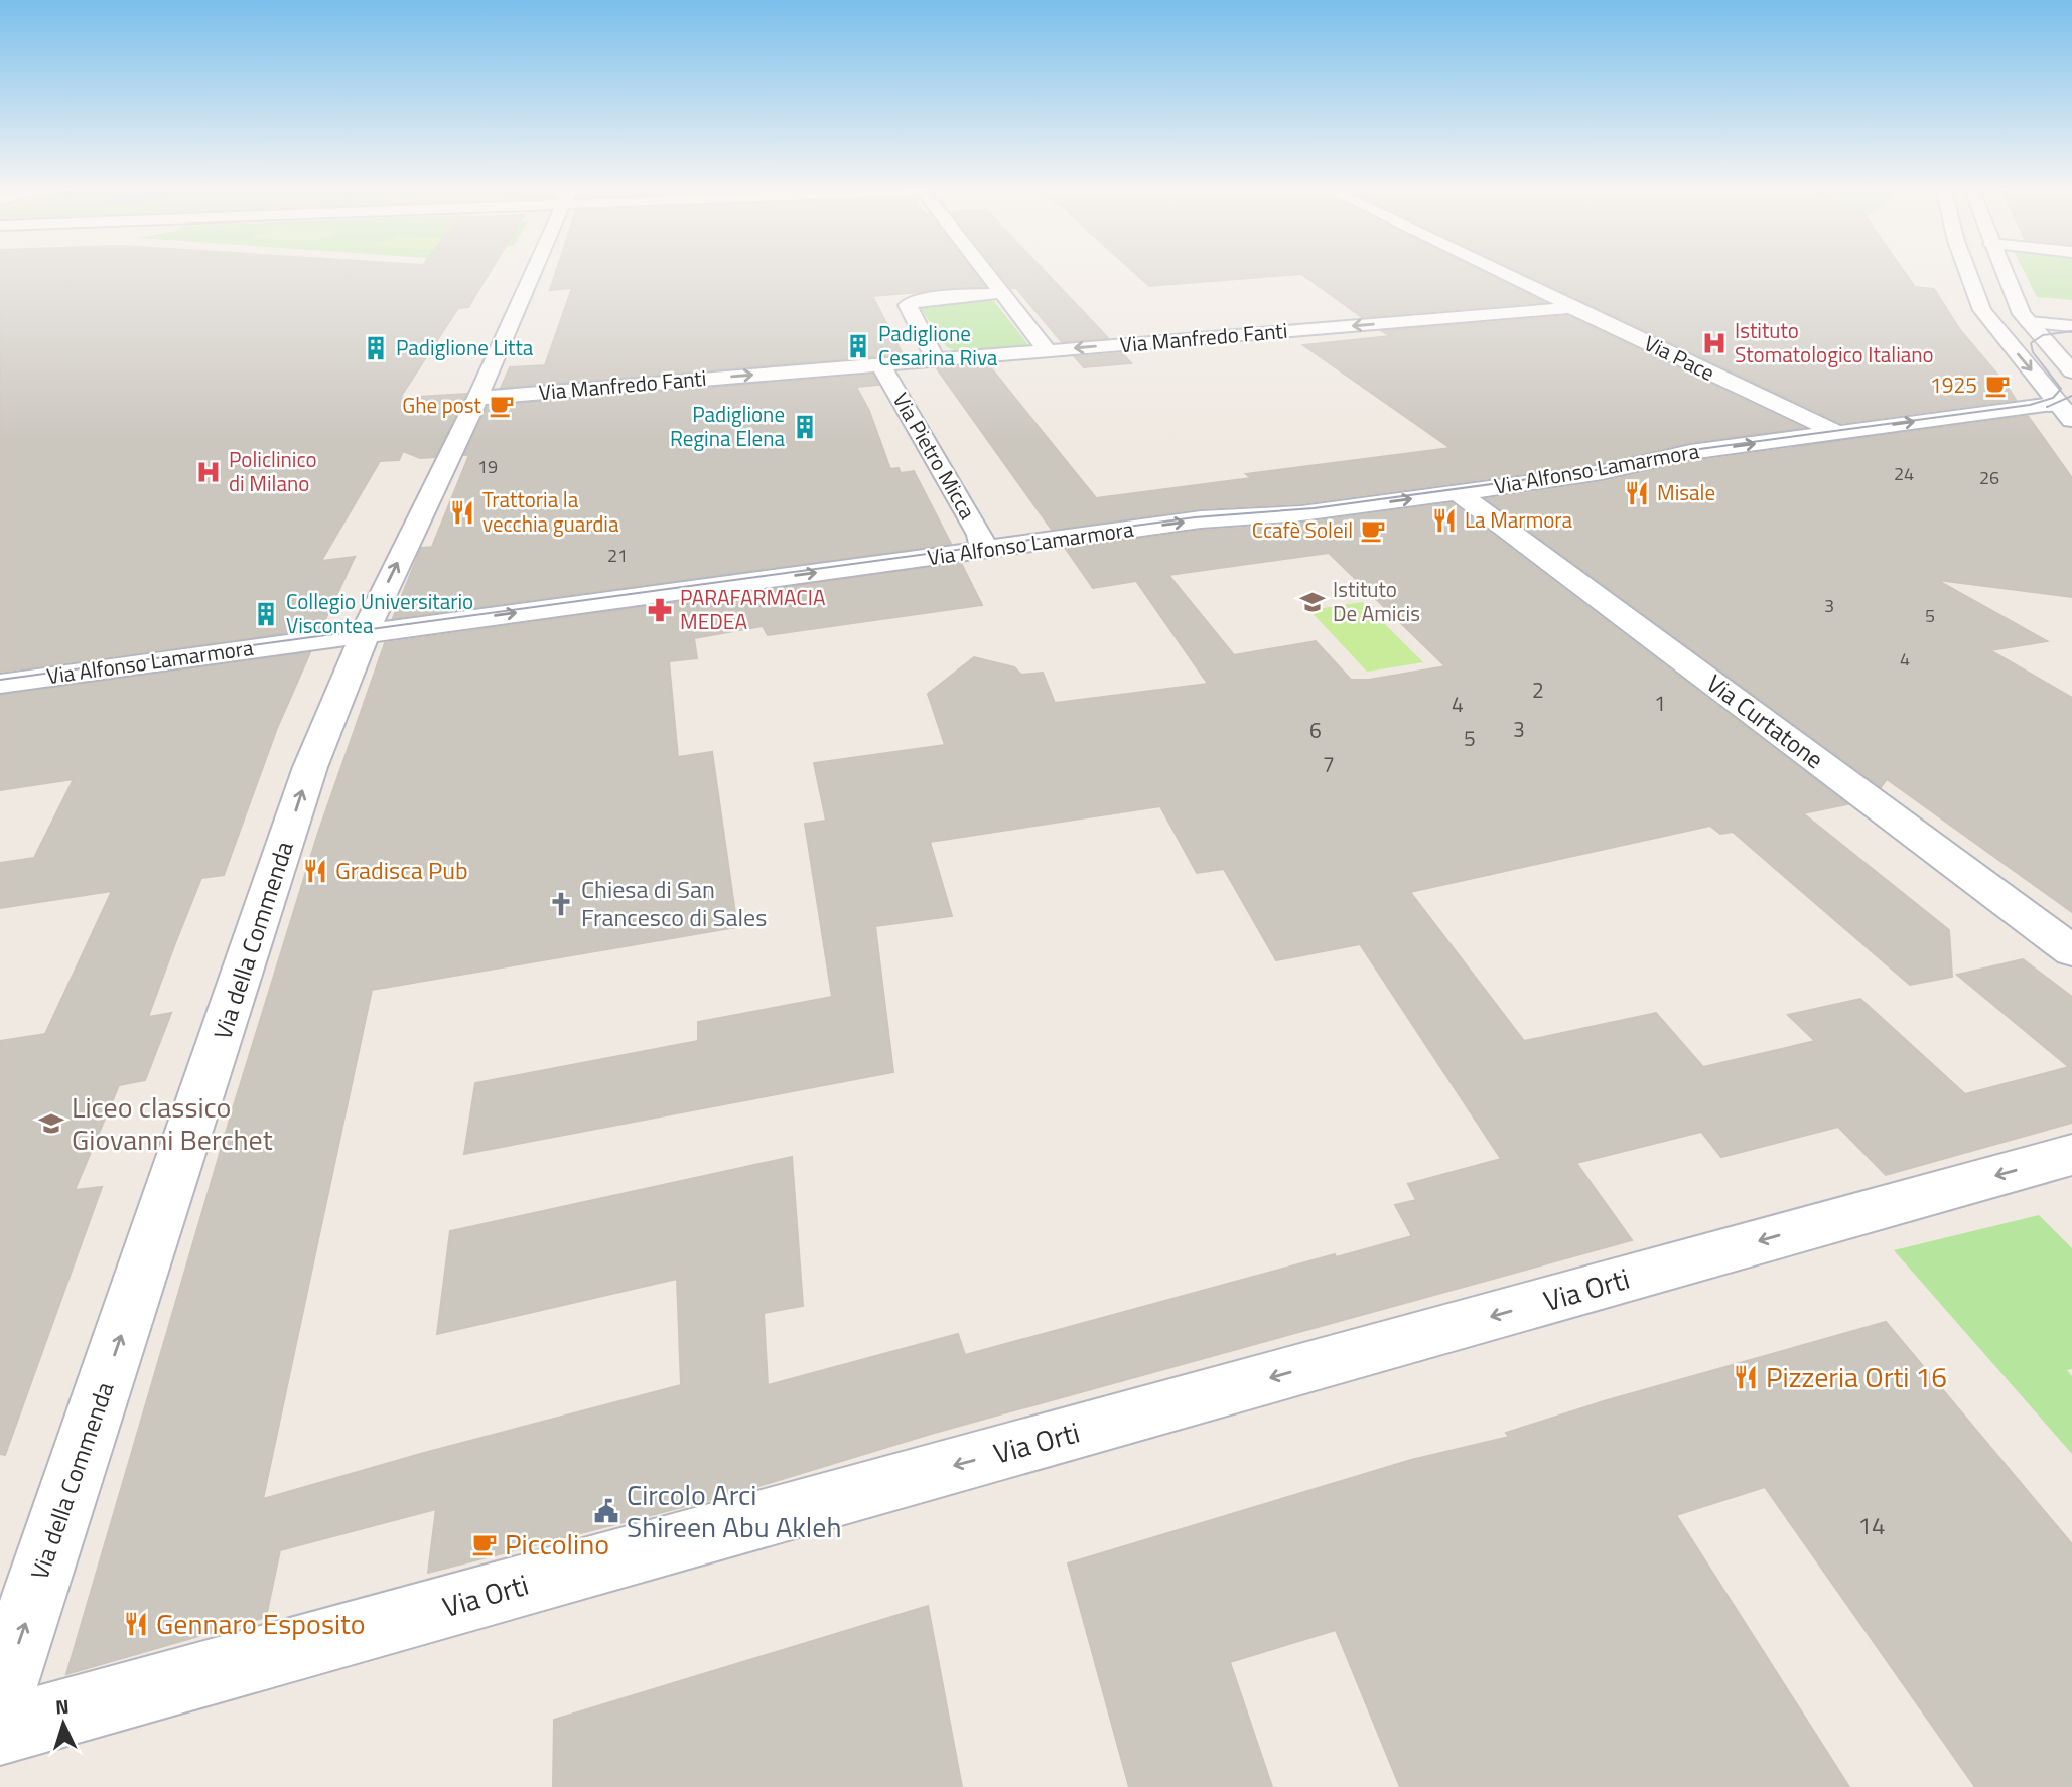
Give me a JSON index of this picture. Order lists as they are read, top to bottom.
{
  "streets": {
    "street": [
      "Via Manfredo Fanti",
      "Via Pace",
      "Via Pietro Micca",
      "Via Alfonso Lamarmora",
      "Via Curtatone",
      "Via della Commenda",
      "Via Orti"
    ]
  },
  "crossings": [
    ["Via Manfredo Fanti", "Via Pace"],
    ["Via Manfredo Fanti", "Via Pietro Micca"],
    ["Via Manfredo Fanti", "Via della Commenda"],
    ["Via Pace", "Via Alfonso Lamarmora"],
    ["Via Pietro Micca", "Via Alfonso Lamarmora"],
    ["Via Alfonso Lamarmora", "Via Curtatone"],
    ["Via Alfonso Lamarmora", "Via della Commenda"]
  ],
  "one_way": ["Via Alfonso Lamarmora", "Via della Commenda", "Via Orti"],
  "places": {
    "hospital": ["Istituto Stomatologico Italiano", "Policlinico di Milano"],
    "building": [
      "Padiglione Cesarina Riva",
      "Padiglione Litta",
      "Padiglione Regina Elena",
      "Collegio Universitario Viscontea"
    ],
    "cafe": [
      "1925",
      "Ghe post",
      "Ccafè Soleil",
      "Piccolino"
    ],
    "restaurant": [
      "Misale",
      "Trattoria la vecchia guardia",
      "La Marmora",
      "Gradisca Pub",
      "Pizzeria Orti 16",
      "Gennaro Esposito"
    ],
    "school or university": ["Istituto De Amicis", "Liceo classico Giovanni Berchet"],
    "pharmacy": ["PARAFARMACIA MEDEA"],
    "church": ["Chiesa di San Francesco di Sales"],
    "public building": ["Circolo Arci Shireen Abu Akleh"]
  },
  "house_numbers": [
    "19",
    "24",
    "26",
    "21",
    "3",
    "5",
    "4",
    "2",
    "1",
    "4",
    "3",
    "6",
    "5",
    "7",
    "14"
  ],
  "north": "top"
}
